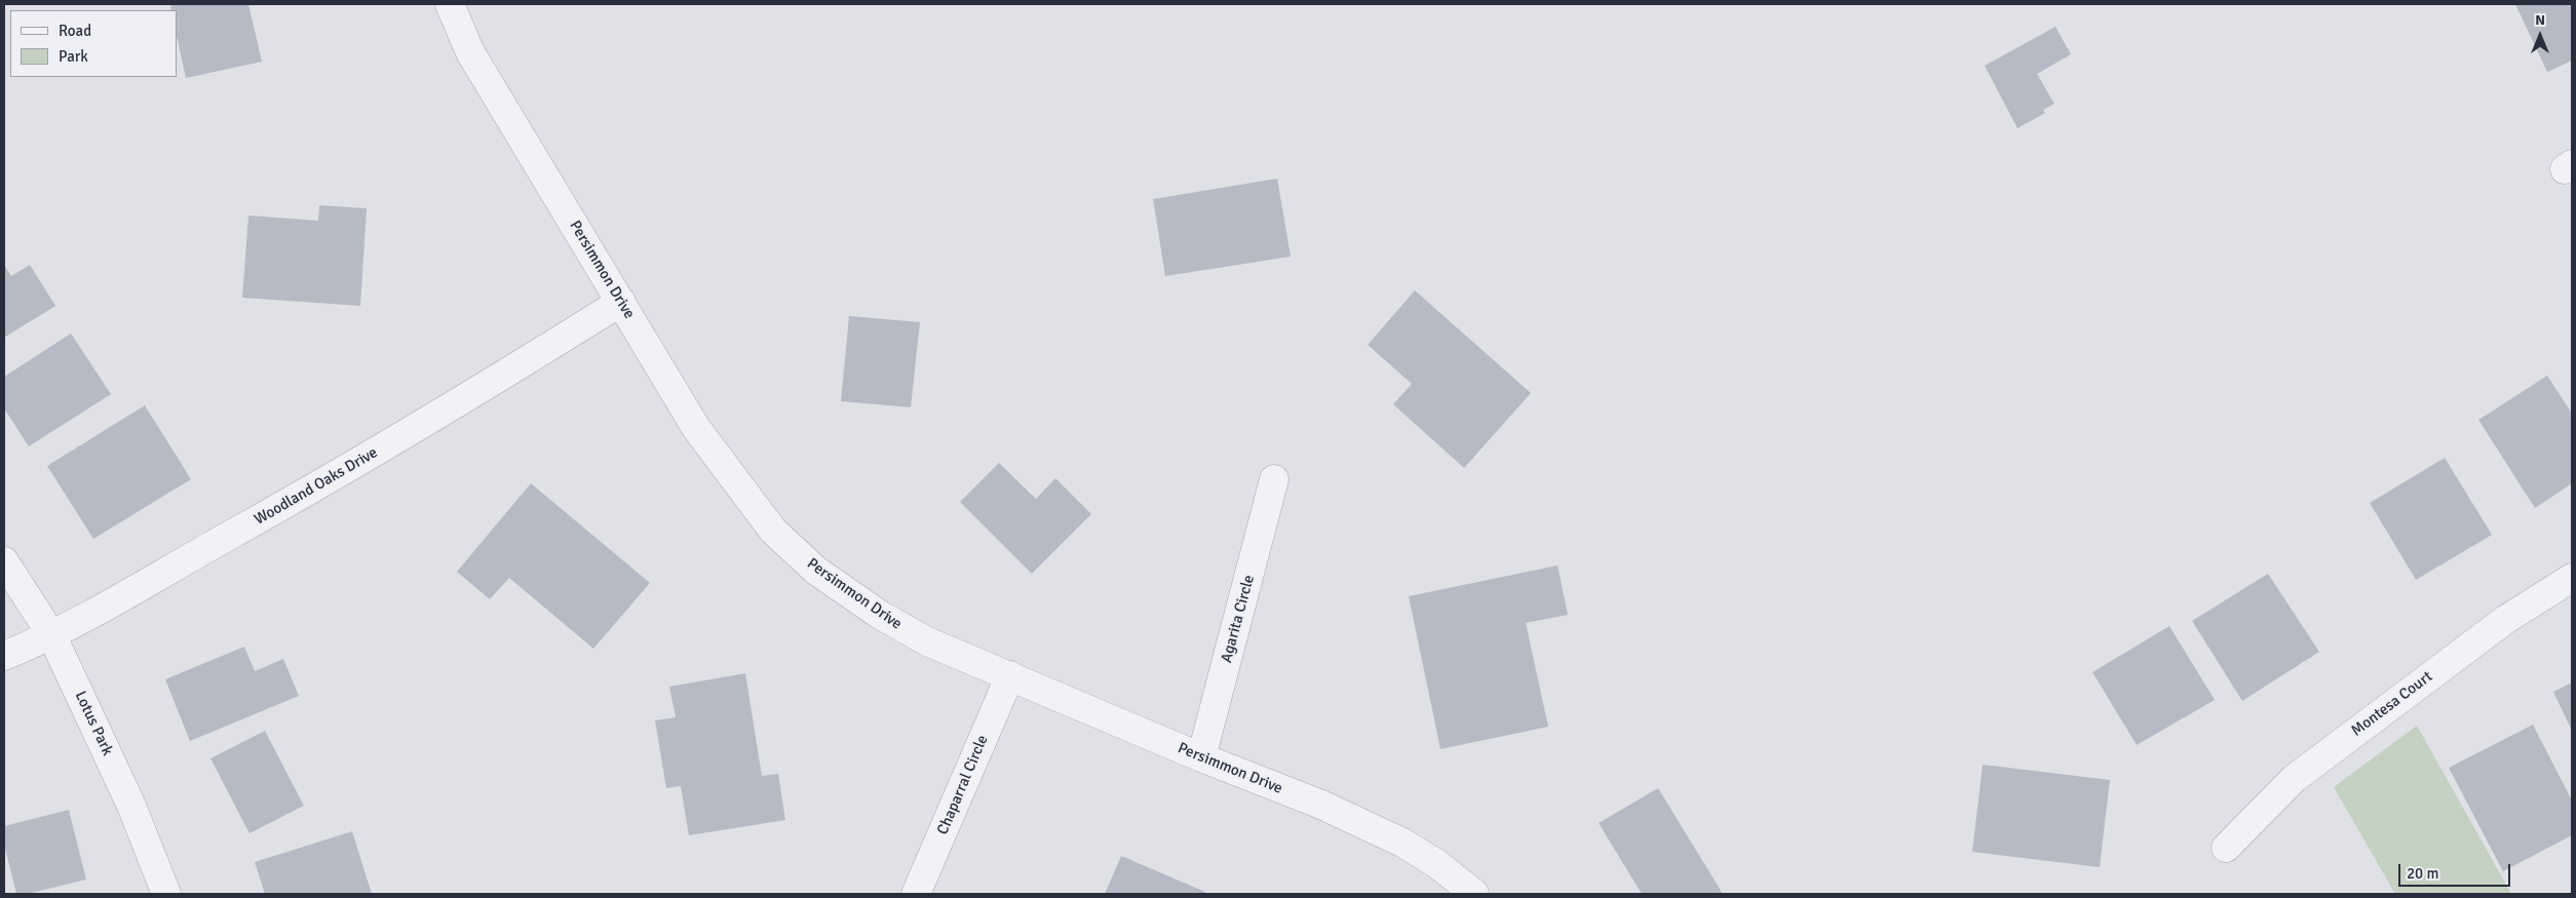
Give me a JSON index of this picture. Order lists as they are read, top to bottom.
{
  "streets": {
    "street": [
      "Persimmon Drive",
      "Woodland Oaks Drive",
      "Agarita Circle",
      "Montesa Court",
      "Lotus Park",
      "Chaparral Circle"
    ]
  },
  "crossings": [
    ["Persimmon Drive", "Woodland Oaks Drive"],
    ["Persimmon Drive", "Agarita Circle"],
    ["Persimmon Drive", "Chaparral Circle"],
    ["Woodland Oaks Drive", "Lotus Park"]
  ],
  "legend": ["Road", "Park"],
  "scale_bar": "20 m",
  "north": "top"
}
